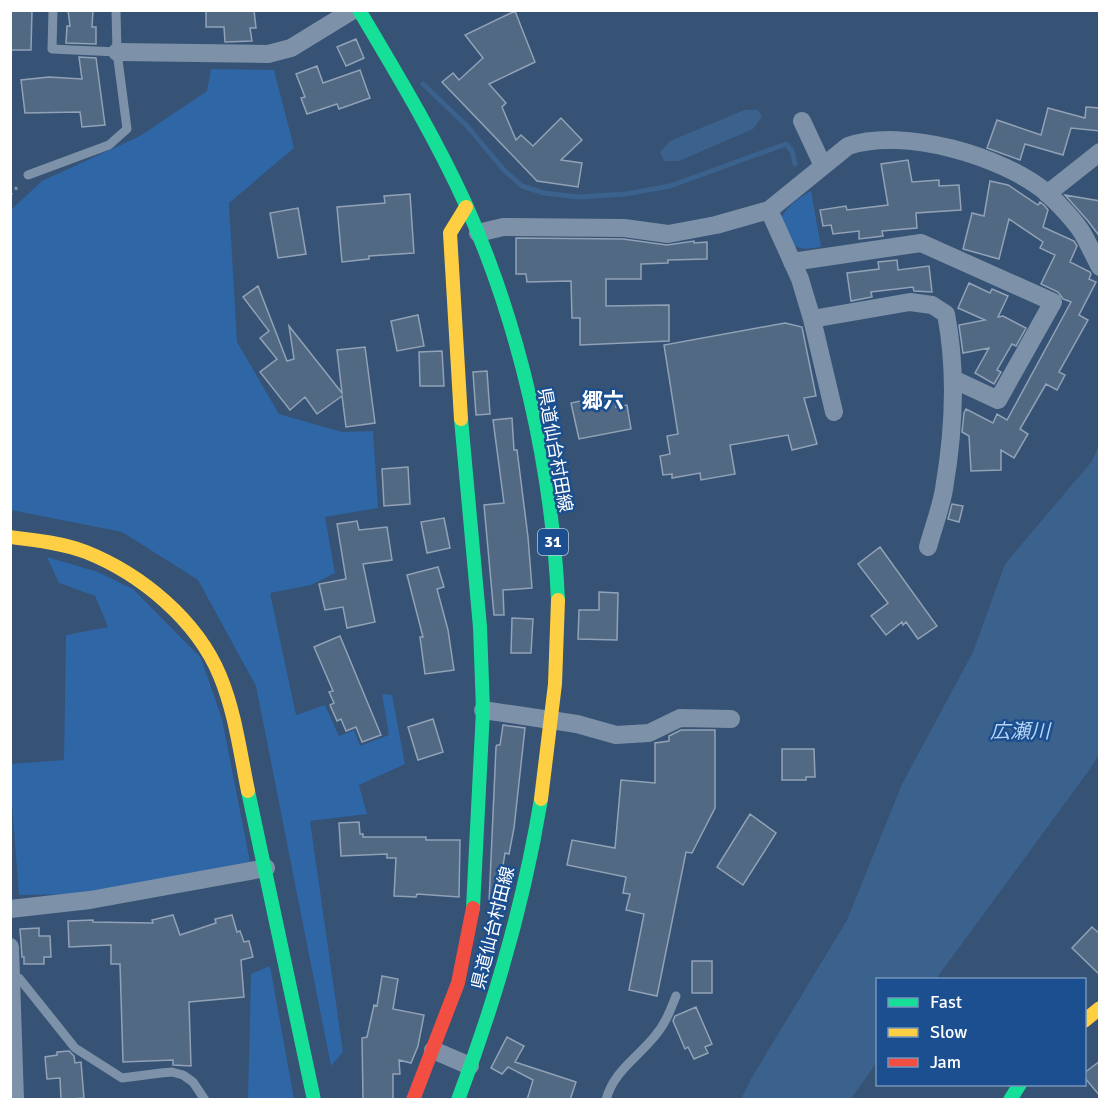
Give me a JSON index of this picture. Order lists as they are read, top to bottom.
{
  "streets": {
    "street": ["県道仙台村田線", "31"]
  },
  "districts": ["郷六"],
  "water": ["広瀬川"],
  "legend": ["Fast", "Slow", "Jam"]
}
